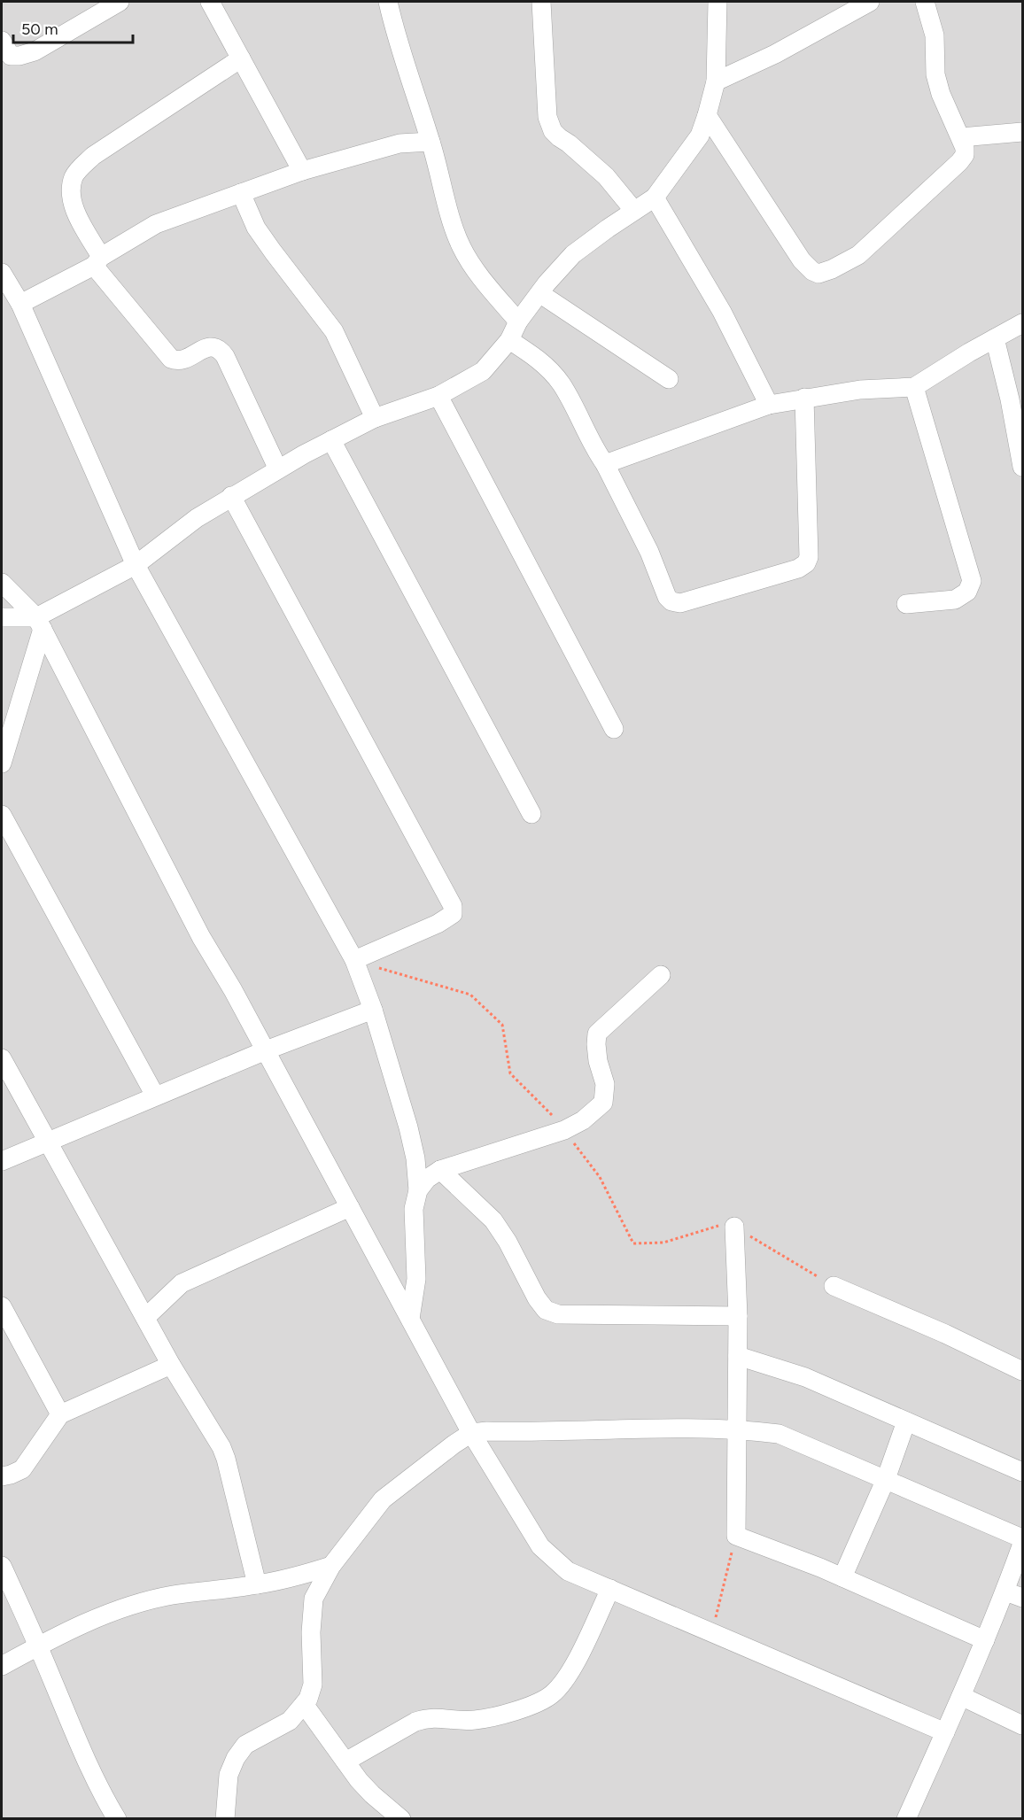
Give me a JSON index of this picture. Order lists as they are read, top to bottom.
{
  "scale_bar": "50 m"
}
